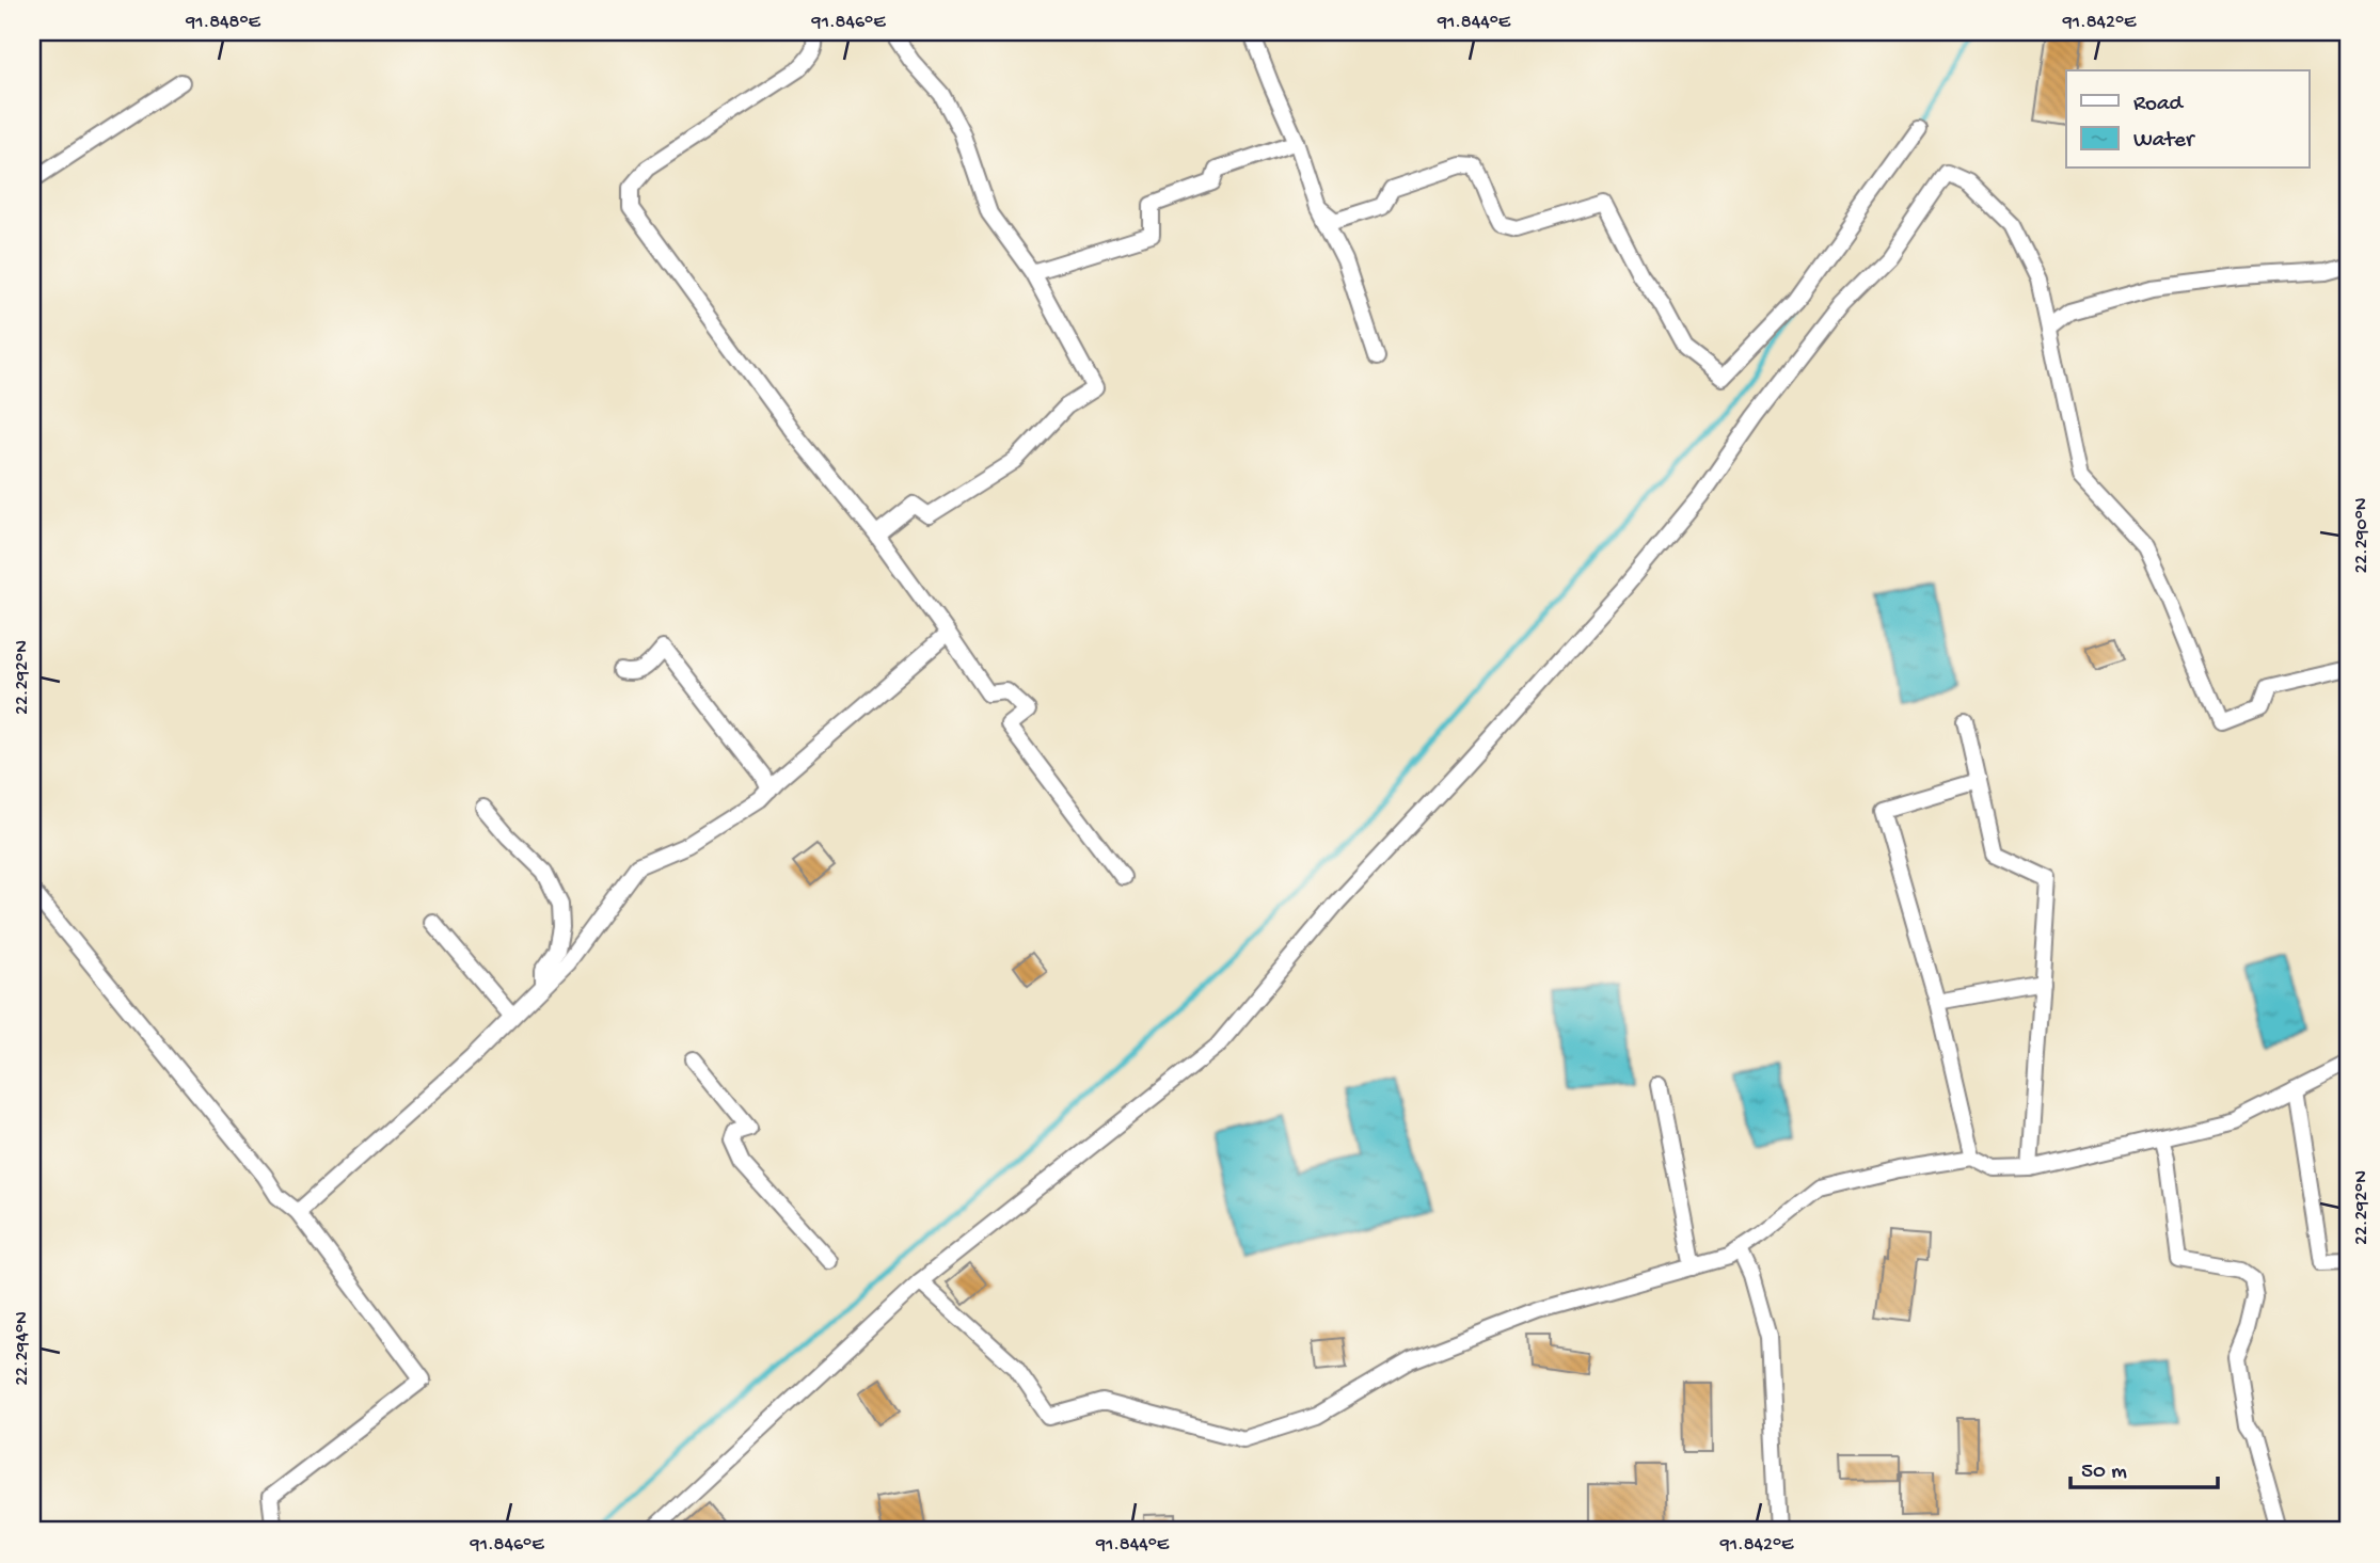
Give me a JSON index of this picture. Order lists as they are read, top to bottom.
{
  "legend": ["Road", "Water"],
  "scale_bar": "50 m",
  "coordinates": [
    "91.848°E",
    "91.846°E",
    "91.844°E",
    "91.842°E",
    "22.290°N",
    "22.292°N",
    "22.294°N"
  ]
}
